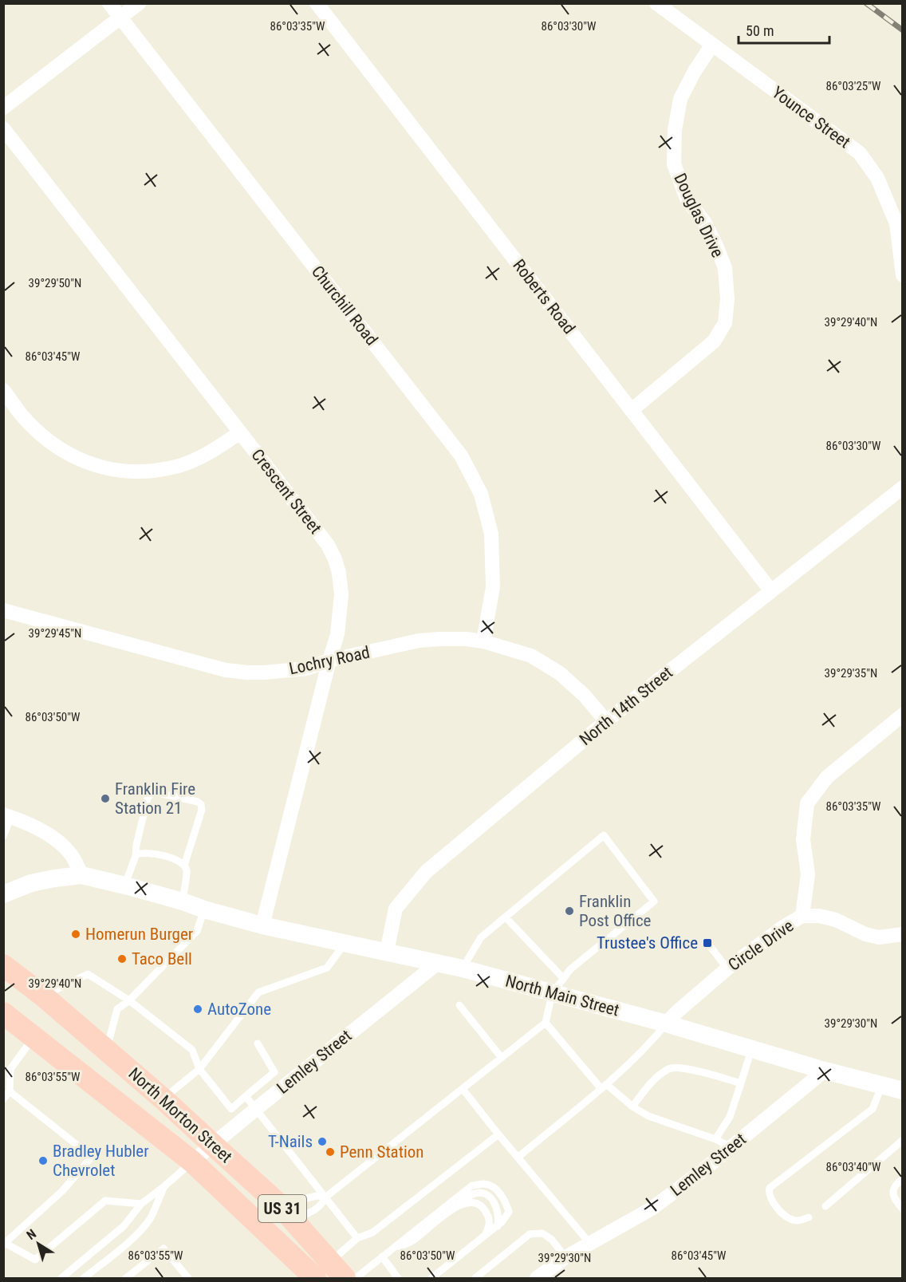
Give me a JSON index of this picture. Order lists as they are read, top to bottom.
{
  "streets": {
    "main road": ["North Morton Street", "US 31"],
    "street": [
      "Younce Street",
      "Douglas Drive",
      "Roberts Road",
      "Churchill Road",
      "Crescent Street",
      "Lochry Road",
      "North 14th Street",
      "Circle Drive",
      "North Main Street",
      "Lemley Street"
    ]
  },
  "crossings": [
    ["Younce Street", "Douglas Drive"],
    ["Douglas Drive", "Roberts Road"],
    ["Roberts Road", "North 14th Street"],
    ["Churchill Road", "Lochry Road"],
    ["Crescent Street", "Lochry Road"],
    ["Crescent Street", "North Main Street"],
    ["Lochry Road", "North 14th Street"],
    ["North 14th Street", "North Main Street"],
    ["Circle Drive", "North Main Street"],
    ["North Main Street", "Lemley Street"],
    ["Lemley Street", "North Morton Street"]
  ],
  "places": {
    "other": [
      "Franklin Fire Station 21",
      "Franklin Post Office",
      "Homerun Burger",
      "Taco Bell",
      "AutoZone",
      "T-Nails",
      "Penn Station",
      "Bradley Hubler Chevrolet"
    ],
    "transit": ["Trustee's Office"]
  },
  "scale_bar": "50 m",
  "north": "top left",
  "coordinates": [
    "86°03'35\"W",
    "86°03'30\"W",
    "86°03'25\"W",
    "39°29'50\"N",
    "39°29'40\"N",
    "86°03'45\"W",
    "39°29'45\"N",
    "39°29'35\"N",
    "86°03'50\"W",
    "39°29'30\"N",
    "86°03'55\"W",
    "86°03'40\"W"
  ]
}
